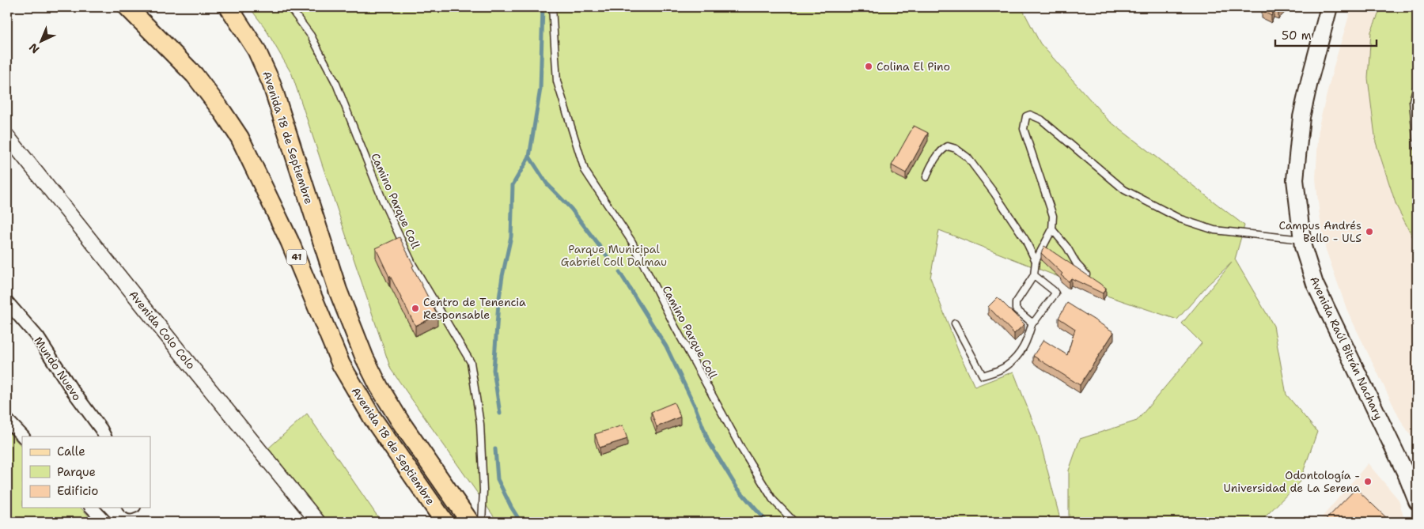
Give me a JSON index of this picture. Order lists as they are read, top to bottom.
{
  "streets": {
    "main road": ["Avenida 18 de Septiembre", "41", "Avenida Raúl Bitrán Nachary"],
    "street": ["Avenida Colo Colo", "Mundo Nuevo"],
    "lane": ["Camino Parque Coll"]
  },
  "parks": ["Parque Municipal Gabriel Coll Dalmau"],
  "places": [
    "Colina El Pino",
    "Campus Andrés Bello - ULS",
    "Centro de Tenencia Responsable",
    "Odontología - Universidad de La Serena"
  ],
  "legend": ["Calle", "Parque", "Edificio"],
  "scale_bar": "50 m",
  "north": "bottom left"
}
